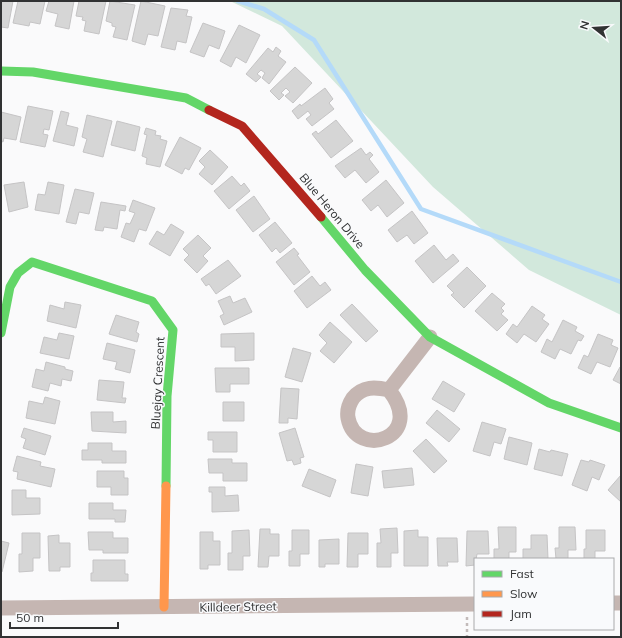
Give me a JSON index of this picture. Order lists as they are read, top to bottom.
{
  "streets": {
    "street": ["Blue Heron Drive", "Bluejay Crescent", "Killdeer Street"]
  },
  "crossings": [
    ["Bluejay Crescent", "Killdeer Street"]
  ],
  "legend": ["Fast", "Slow", "Jam"],
  "scale_bar": "50 m",
  "north": "left"
}
